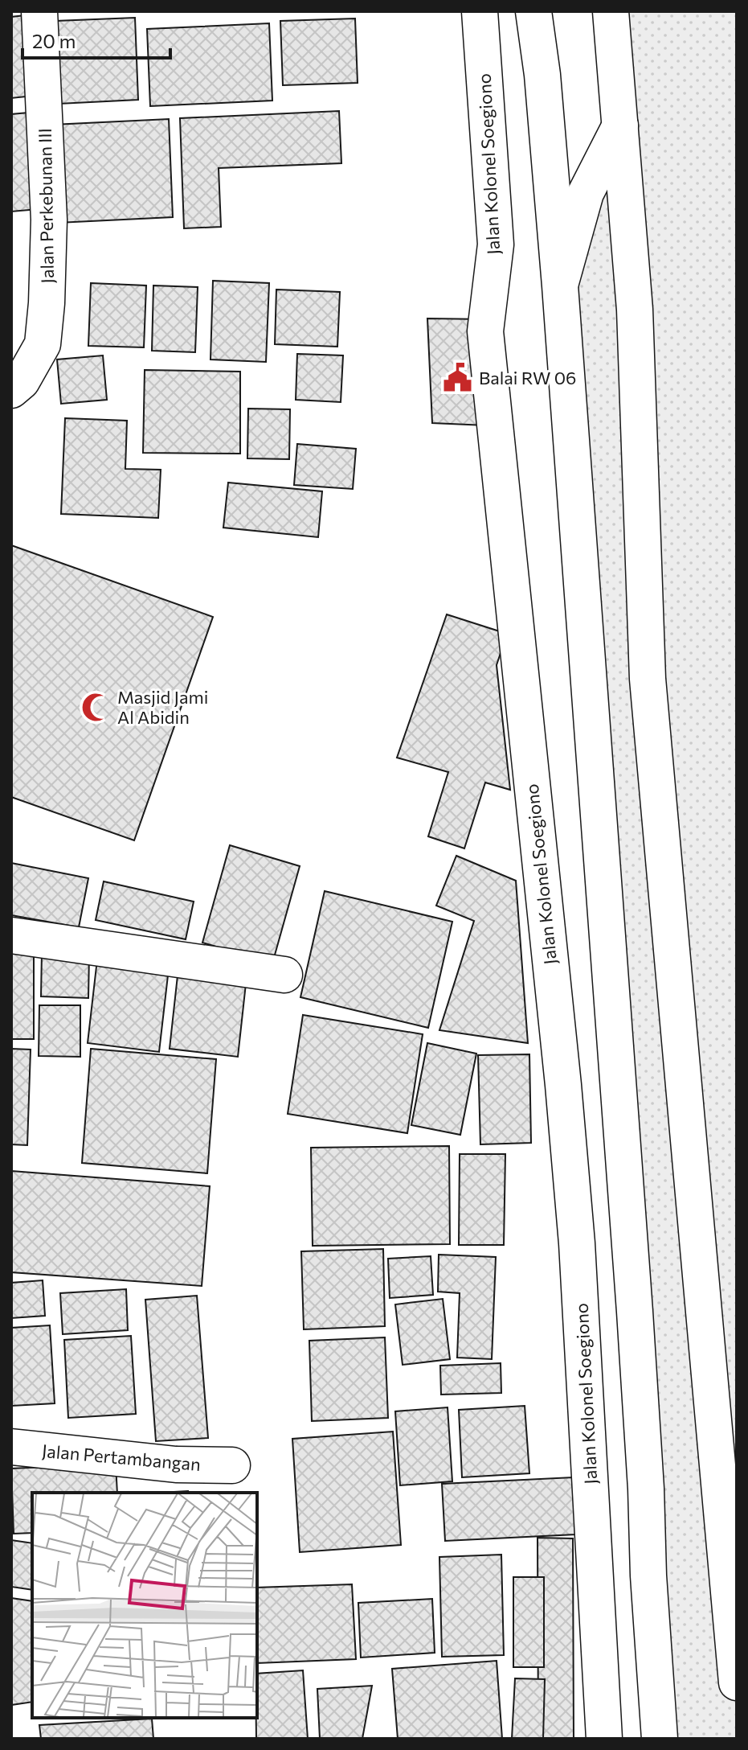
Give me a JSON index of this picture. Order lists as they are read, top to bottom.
{
  "streets": {
    "main road": ["Jalan Kolonel Soegiono", "Jalan Perkebunan III", "Jalan Pertambangan"]
  },
  "places": {
    "public building": ["Balai RW 06"],
    "mosque": ["Masjid Jami Al Abidin"]
  },
  "scale_bar": "20 m"
}
